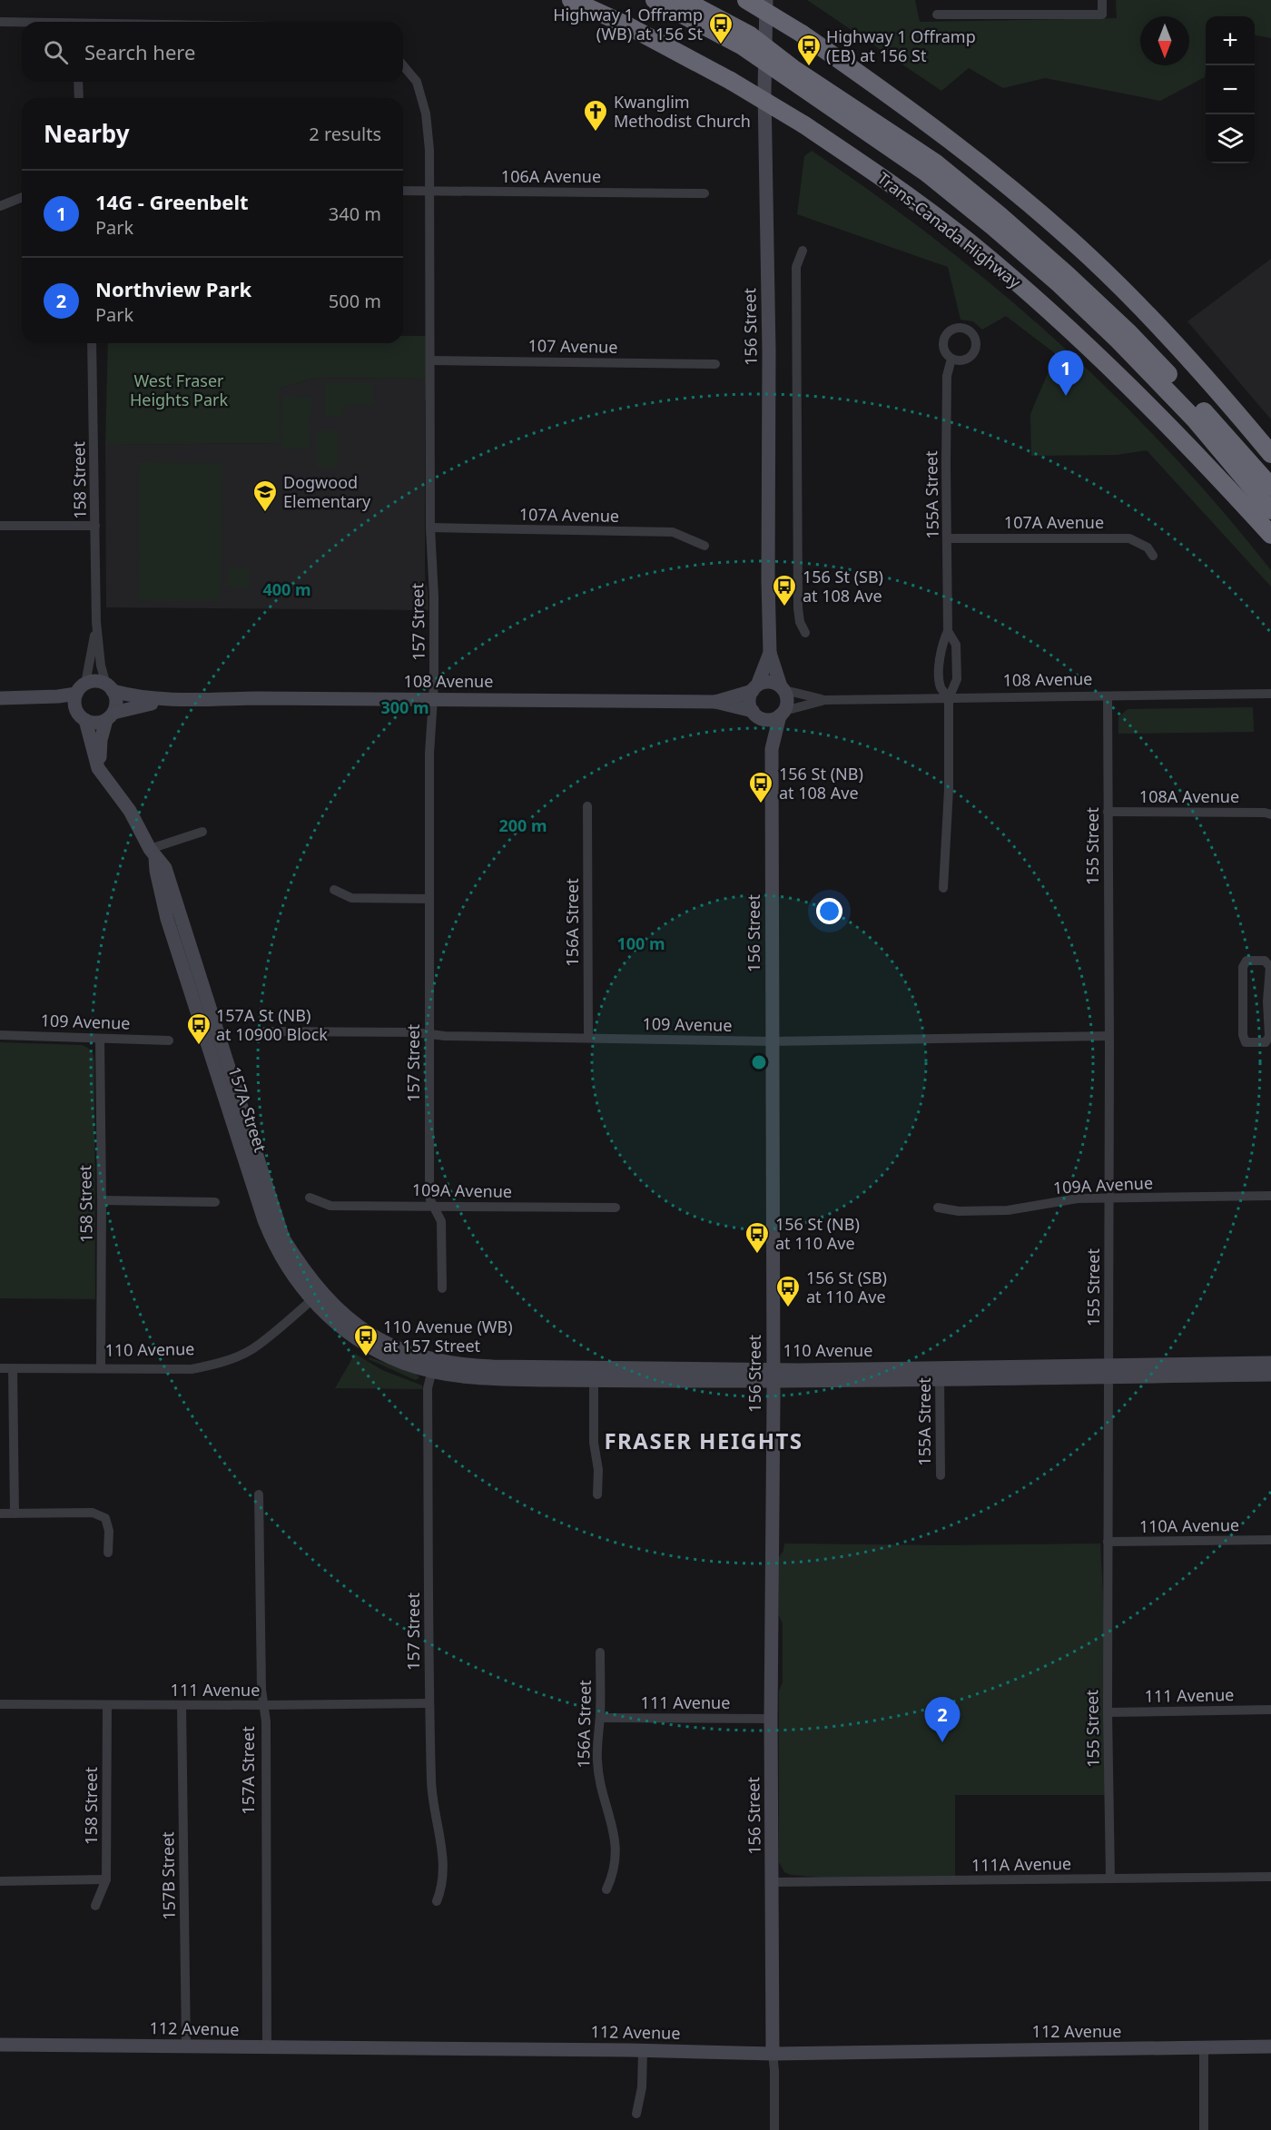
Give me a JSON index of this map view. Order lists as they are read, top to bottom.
{
  "streets": {
    "highway": ["Trans-Canada Highway"],
    "street": [
      "106A Avenue",
      "156 Street",
      "107 Avenue",
      "158 Street",
      "155A Street",
      "107A Avenue",
      "157 Street",
      "108 Avenue",
      "108A Avenue",
      "155 Street",
      "156A Street",
      "109 Avenue",
      "157A Street",
      "109A Avenue",
      "110 Avenue",
      "110A Avenue",
      "111 Avenue",
      "111A Avenue",
      "157B Street",
      "112 Avenue"
    ]
  },
  "crossings": [
    ["106A Avenue", "157 Street"],
    ["156 Street", "108 Avenue"],
    ["156 Street", "109 Avenue"],
    ["156 Street", "110 Avenue"],
    ["156 Street", "111 Avenue"],
    ["156 Street", "111A Avenue"],
    ["156 Street", "112 Avenue"],
    ["107 Avenue", "157 Street"],
    ["158 Street", "108 Avenue"],
    ["158 Street", "109 Avenue"],
    ["158 Street", "157A Street"],
    ["158 Street", "110 Avenue"],
    ["158 Street", "111 Avenue"],
    ["155A Street", "107A Avenue"],
    ["155A Street", "108 Avenue"],
    ["155A Street", "110 Avenue"],
    ["107A Avenue", "157 Street"],
    ["157 Street", "108 Avenue"],
    ["157 Street", "109 Avenue"],
    ["157 Street", "109A Avenue"],
    ["157 Street", "110 Avenue"],
    ["157 Street", "111 Avenue"],
    ["108 Avenue", "155 Street"],
    ["108 Avenue", "157A Street"],
    ["108A Avenue", "155 Street"],
    ["155 Street", "109 Avenue"],
    ["155 Street", "109A Avenue"],
    ["155 Street", "110 Avenue"],
    ["155 Street", "110A Avenue"],
    ["155 Street", "111 Avenue"],
    ["155 Street", "111A Avenue"],
    ["156A Street", "109 Avenue"],
    ["156A Street", "111 Avenue"],
    ["157A Street", "110 Avenue"],
    ["157A Street", "111 Avenue"],
    ["157A Street", "112 Avenue"],
    ["111 Avenue", "157B Street"],
    ["157B Street", "112 Avenue"]
  ],
  "districts": ["FRASER HEIGHTS"],
  "parks": ["West Fraser Heights Park"],
  "places": {
    "bus stop": [
      "Highway 1 Offramp (WB) at 156 St",
      "Highway 1 Offramp (EB) at 156 St",
      "156 St (SB) at 108 Ave",
      "156 St (NB) at 108 Ave",
      "157A St (NB) at 10900 Block",
      "156 St (NB) at 110 Ave",
      "156 St (SB) at 110 Ave",
      "110 Avenue (WB) at 157 Street"
    ],
    "church": ["Kwanglim Methodist Church"],
    "school or university": ["Dogwood Elementary"]
  },
  "north": "bottom",
  "page": {
    "map_buttons": ["+", "−"],
    "search": "Search here",
    "heading": ["Nearby", "2 results"],
    "list": [
      {
        "mark": "1",
        "name": "14G - Greenbelt",
        "note": "Park",
        "value": "340 m"
      },
      {
        "mark": "2",
        "name": "Northview Park",
        "note": "Park",
        "value": "500 m"
      }
    ],
    "pins": ["1", "2"]
  },
  "rings": [
    "400 m",
    "300 m",
    "200 m",
    "100 m"
  ]
}
